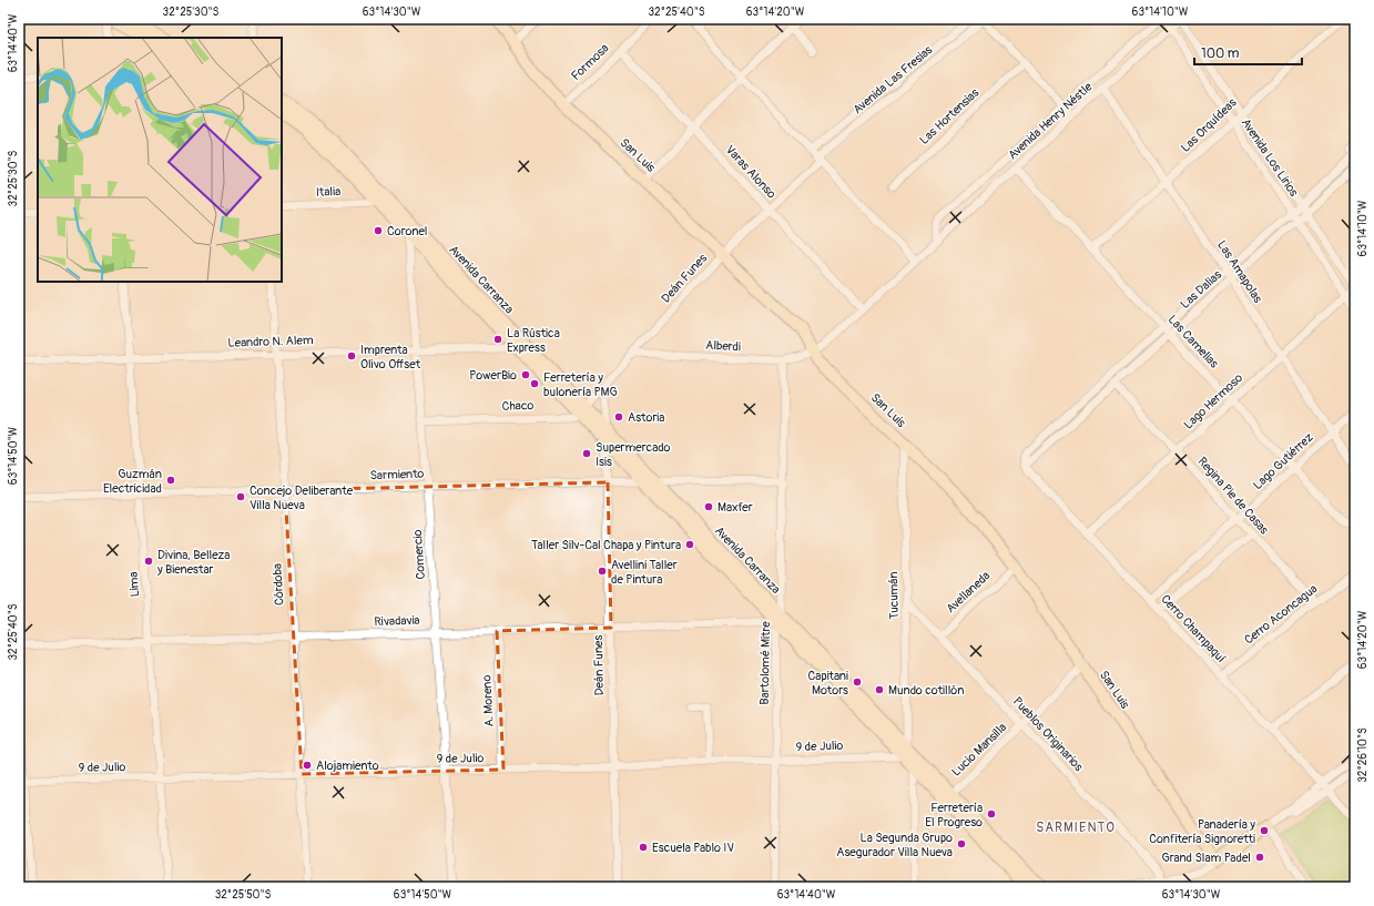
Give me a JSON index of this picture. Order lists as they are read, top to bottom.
{
  "streets": {
    "main road": ["San Luis", "Avenida Carranza"],
    "street": [
      "Formosa",
      "Avenida Las Fresias",
      "Las Hortensias",
      "Avenida Henry Néstle",
      "Las Orquídeas",
      "Avenida Los Lirios",
      "Varas Alonso",
      "Italia",
      "Las Amapolas",
      "Deán Funes",
      "Las Dalias",
      "Leandro N. Alem",
      "Las Camelias",
      "Alberdi",
      "Lago Hermoso",
      "Chaco",
      "Lago Gutiérrez",
      "Sarmiento",
      "Regina Pie de Casas",
      "Comercio",
      "Lima",
      "Córdoba",
      "Avellaneda",
      "Tucumán",
      "Cerro Aconcagua",
      "Rivadavia",
      "Cerro Champaquí",
      "Bartolomé Mitre",
      "A. Moreno",
      "Pueblos Originarios",
      "9 de Julio",
      "Lucio Mansilla"
    ]
  },
  "crossings": [
    ["Formosa", "San Luis"],
    ["Formosa", "Varas Alonso"],
    ["Avenida Las Fresias", "Deán Funes"],
    ["Avenida Henry Néstle", "San Luis"],
    ["Avenida Henry Néstle", "Avenida Los Lirios"],
    ["Avenida Henry Néstle", "Varas Alonso"],
    ["Avenida Henry Néstle", "Las Amapolas"],
    ["Avenida Henry Néstle", "Las Camelias"],
    ["Avenida Henry Néstle", "Alberdi"],
    ["Las Orquídeas", "Avenida Los Lirios"],
    ["Las Orquídeas", "Las Amapolas"],
    ["Las Orquídeas", "Las Camelias"],
    ["San Luis", "Deán Funes"],
    ["San Luis", "Alberdi"],
    ["San Luis", "Avellaneda"],
    ["San Luis", "Tucumán"],
    ["San Luis", "Lucio Mansilla"],
    ["Avenida Los Lirios", "Las Dalias"],
    ["Avenida Los Lirios", "Lago Hermoso"],
    ["Varas Alonso", "Deán Funes"],
    ["Italia", "Avenida Carranza"],
    ["Las Amapolas", "Las Dalias"],
    ["Las Amapolas", "Lago Hermoso"],
    ["Las Amapolas", "Lago Gutiérrez"],
    ["Deán Funes", "Avenida Carranza"],
    ["Deán Funes", "Alberdi"],
    ["Deán Funes", "Sarmiento"],
    ["Deán Funes", "Rivadavia"],
    ["Deán Funes", "9 de Julio"],
    ["Avenida Carranza", "Leandro N. Alem"],
    ["Avenida Carranza", "Chaco"],
    ["Avenida Carranza", "Sarmiento"],
    ["Avenida Carranza", "Comercio"],
    ["Avenida Carranza", "Tucumán"],
    ["Avenida Carranza", "Rivadavia"],
    ["Avenida Carranza", "Bartolomé Mitre"],
    ["Avenida Carranza", "9 de Julio"],
    ["Avenida Carranza", "Lucio Mansilla"],
    ["Las Dalias", "Las Camelias"],
    ["Las Dalias", "Regina Pie de Casas"],
    ["Las Dalias", "Cerro Champaquí"],
    ["Leandro N. Alem", "Comercio"],
    ["Leandro N. Alem", "Lima"],
    ["Leandro N. Alem", "Córdoba"],
    ["Las Camelias", "Lago Hermoso"],
    ["Las Camelias", "Lago Gutiérrez"],
    ["Alberdi", "Bartolomé Mitre"],
    ["Lago Hermoso", "Regina Pie de Casas"],
    ["Lago Hermoso", "Cerro Champaquí"],
    ["Chaco", "Comercio"],
    ["Lago Gutiérrez", "Regina Pie de Casas"],
    ["Lago Gutiérrez", "Cerro Champaquí"],
    ["Sarmiento", "Comercio"],
    ["Sarmiento", "Lima"],
    ["Sarmiento", "Córdoba"],
    ["Regina Pie de Casas", "Cerro Aconcagua"],
    ["Comercio", "Rivadavia"],
    ["Comercio", "9 de Julio"],
    ["Lima", "Rivadavia"],
    ["Lima", "9 de Julio"],
    ["Córdoba", "Rivadavia"],
    ["Córdoba", "9 de Julio"],
    ["Avellaneda", "Pueblos Originarios"],
    ["Tucumán", "Pueblos Originarios"],
    ["Tucumán", "9 de Julio"],
    ["Cerro Aconcagua", "Cerro Champaquí"],
    ["Rivadavia", "Bartolomé Mitre"],
    ["Rivadavia", "A. Moreno"],
    ["Bartolomé Mitre", "9 de Julio"],
    ["A. Moreno", "9 de Julio"],
    ["Pueblos Originarios", "Lucio Mansilla"]
  ],
  "districts": ["SARMIENTO"],
  "places": [
    "Coronel",
    "La Rústica Express",
    "Imprenta Olivo Offset",
    "PowerBio",
    "Ferretería y bulonería PMG",
    "Astoria",
    "Supermercado Isis",
    "Guzmán Electricidad",
    "Concejo Deliberante Villa Nueva",
    "Maxfer",
    "Taller Silv-Cal Chapa y Pintura",
    "Divina, Belleza y Bienestar",
    "Avellini Taller de Pintura",
    "Capitani Motors",
    "Mundo cotillón",
    "Alojamiento",
    "Ferretería El Progreso",
    "Panadería y Confitería Signoretti",
    "La Segunda Grupo Asegurador Villa Nueva",
    "Escuela Pablo IV",
    "Grand Slam Padel"
  ],
  "scale_bar": "100 m",
  "coordinates": [
    "32°25'30\"S",
    "63°14'30\"W",
    "32°25'40\"S",
    "63°14'20\"W",
    "63°14'10\"W",
    "63°14'40\"W",
    "63°14'50\"W",
    "32°26'10\"S",
    "32°25'50\"S"
  ]
}
